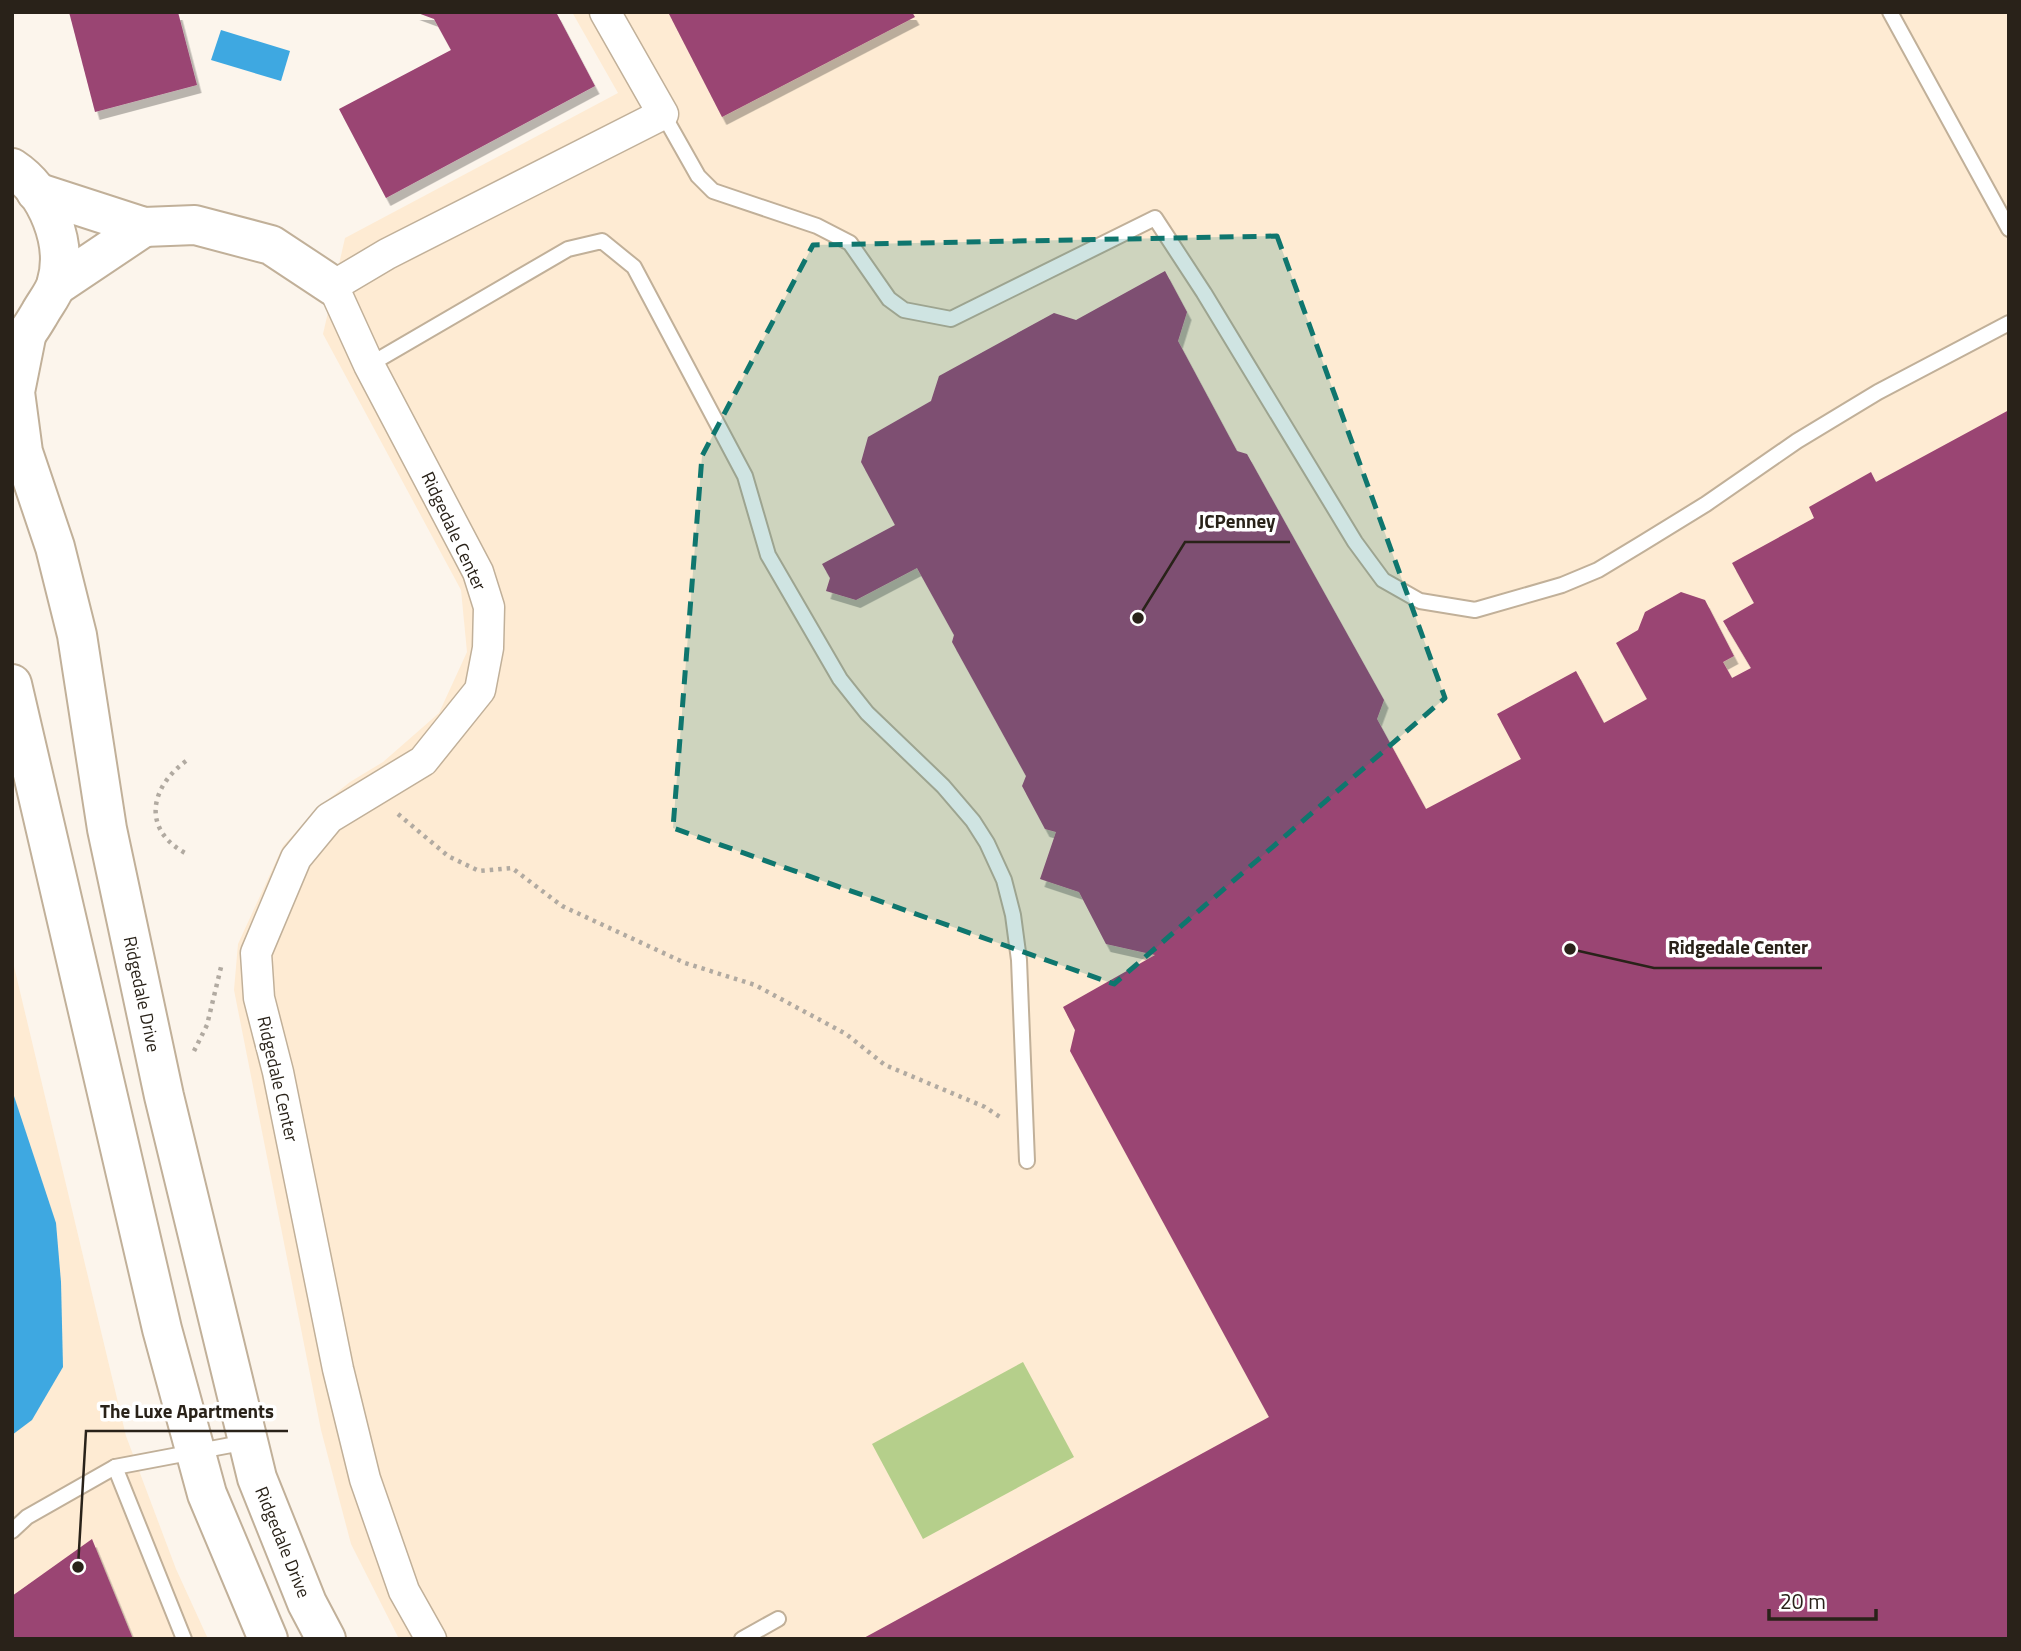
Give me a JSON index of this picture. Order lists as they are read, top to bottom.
{
  "streets": {
    "street": ["Ridgedale Center", "Ridgedale Drive"]
  },
  "places": ["JCPenney", "Ridgedale Center", "The Luxe Apartments"],
  "scale_bar": "20 m"
}
